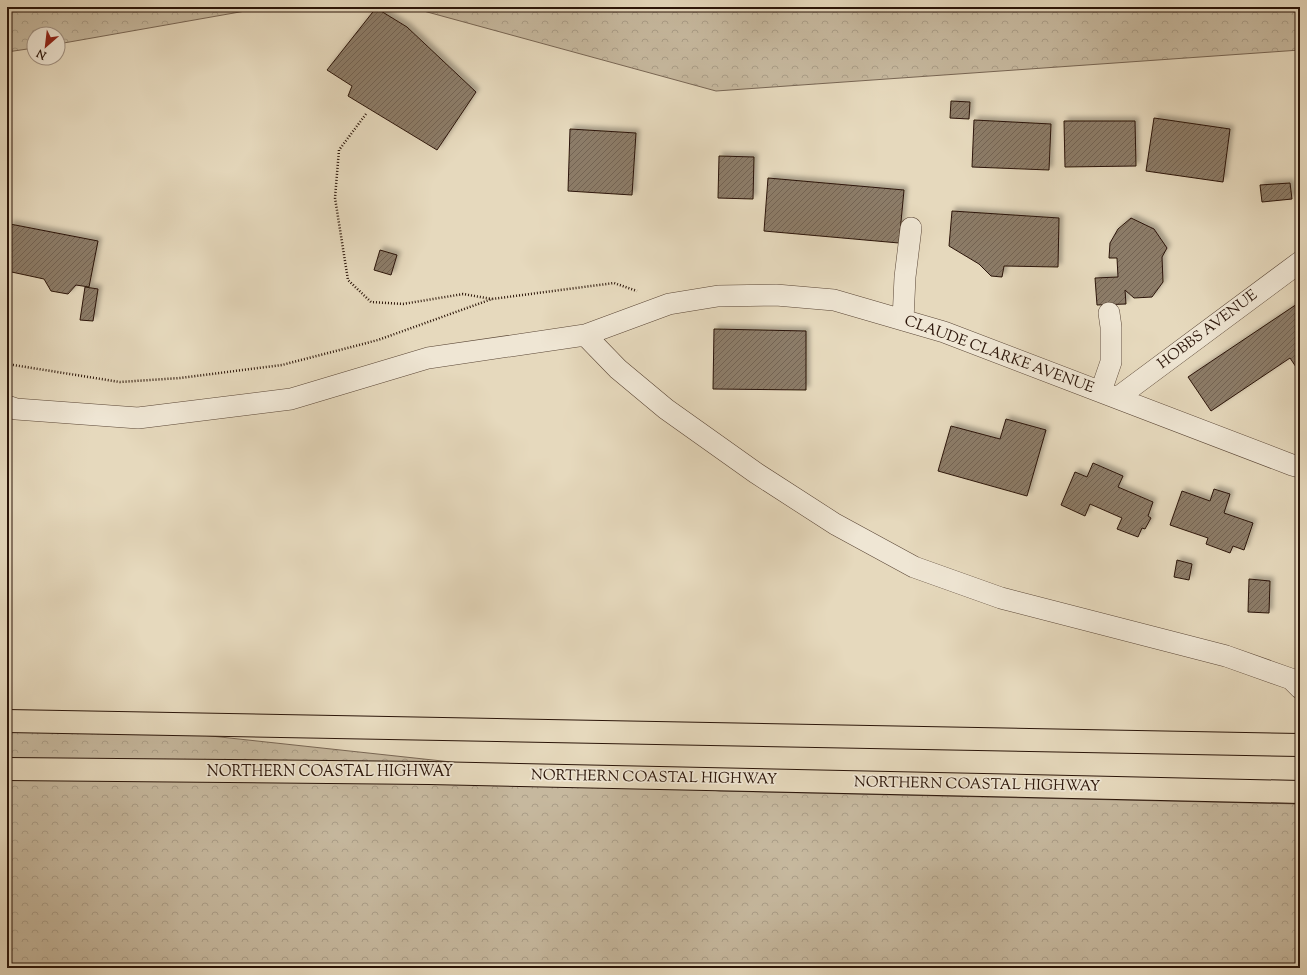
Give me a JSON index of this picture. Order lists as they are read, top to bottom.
{
  "streets": {
    "highway": ["NORTHERN COASTAL HIGHWAY"],
    "street": ["HOBBS AVENUE", "CLAUDE CLARKE AVENUE"]
  },
  "crossings": [
    ["HOBBS AVENUE", "CLAUDE CLARKE AVENUE"]
  ],
  "north": "bottom left"
}
